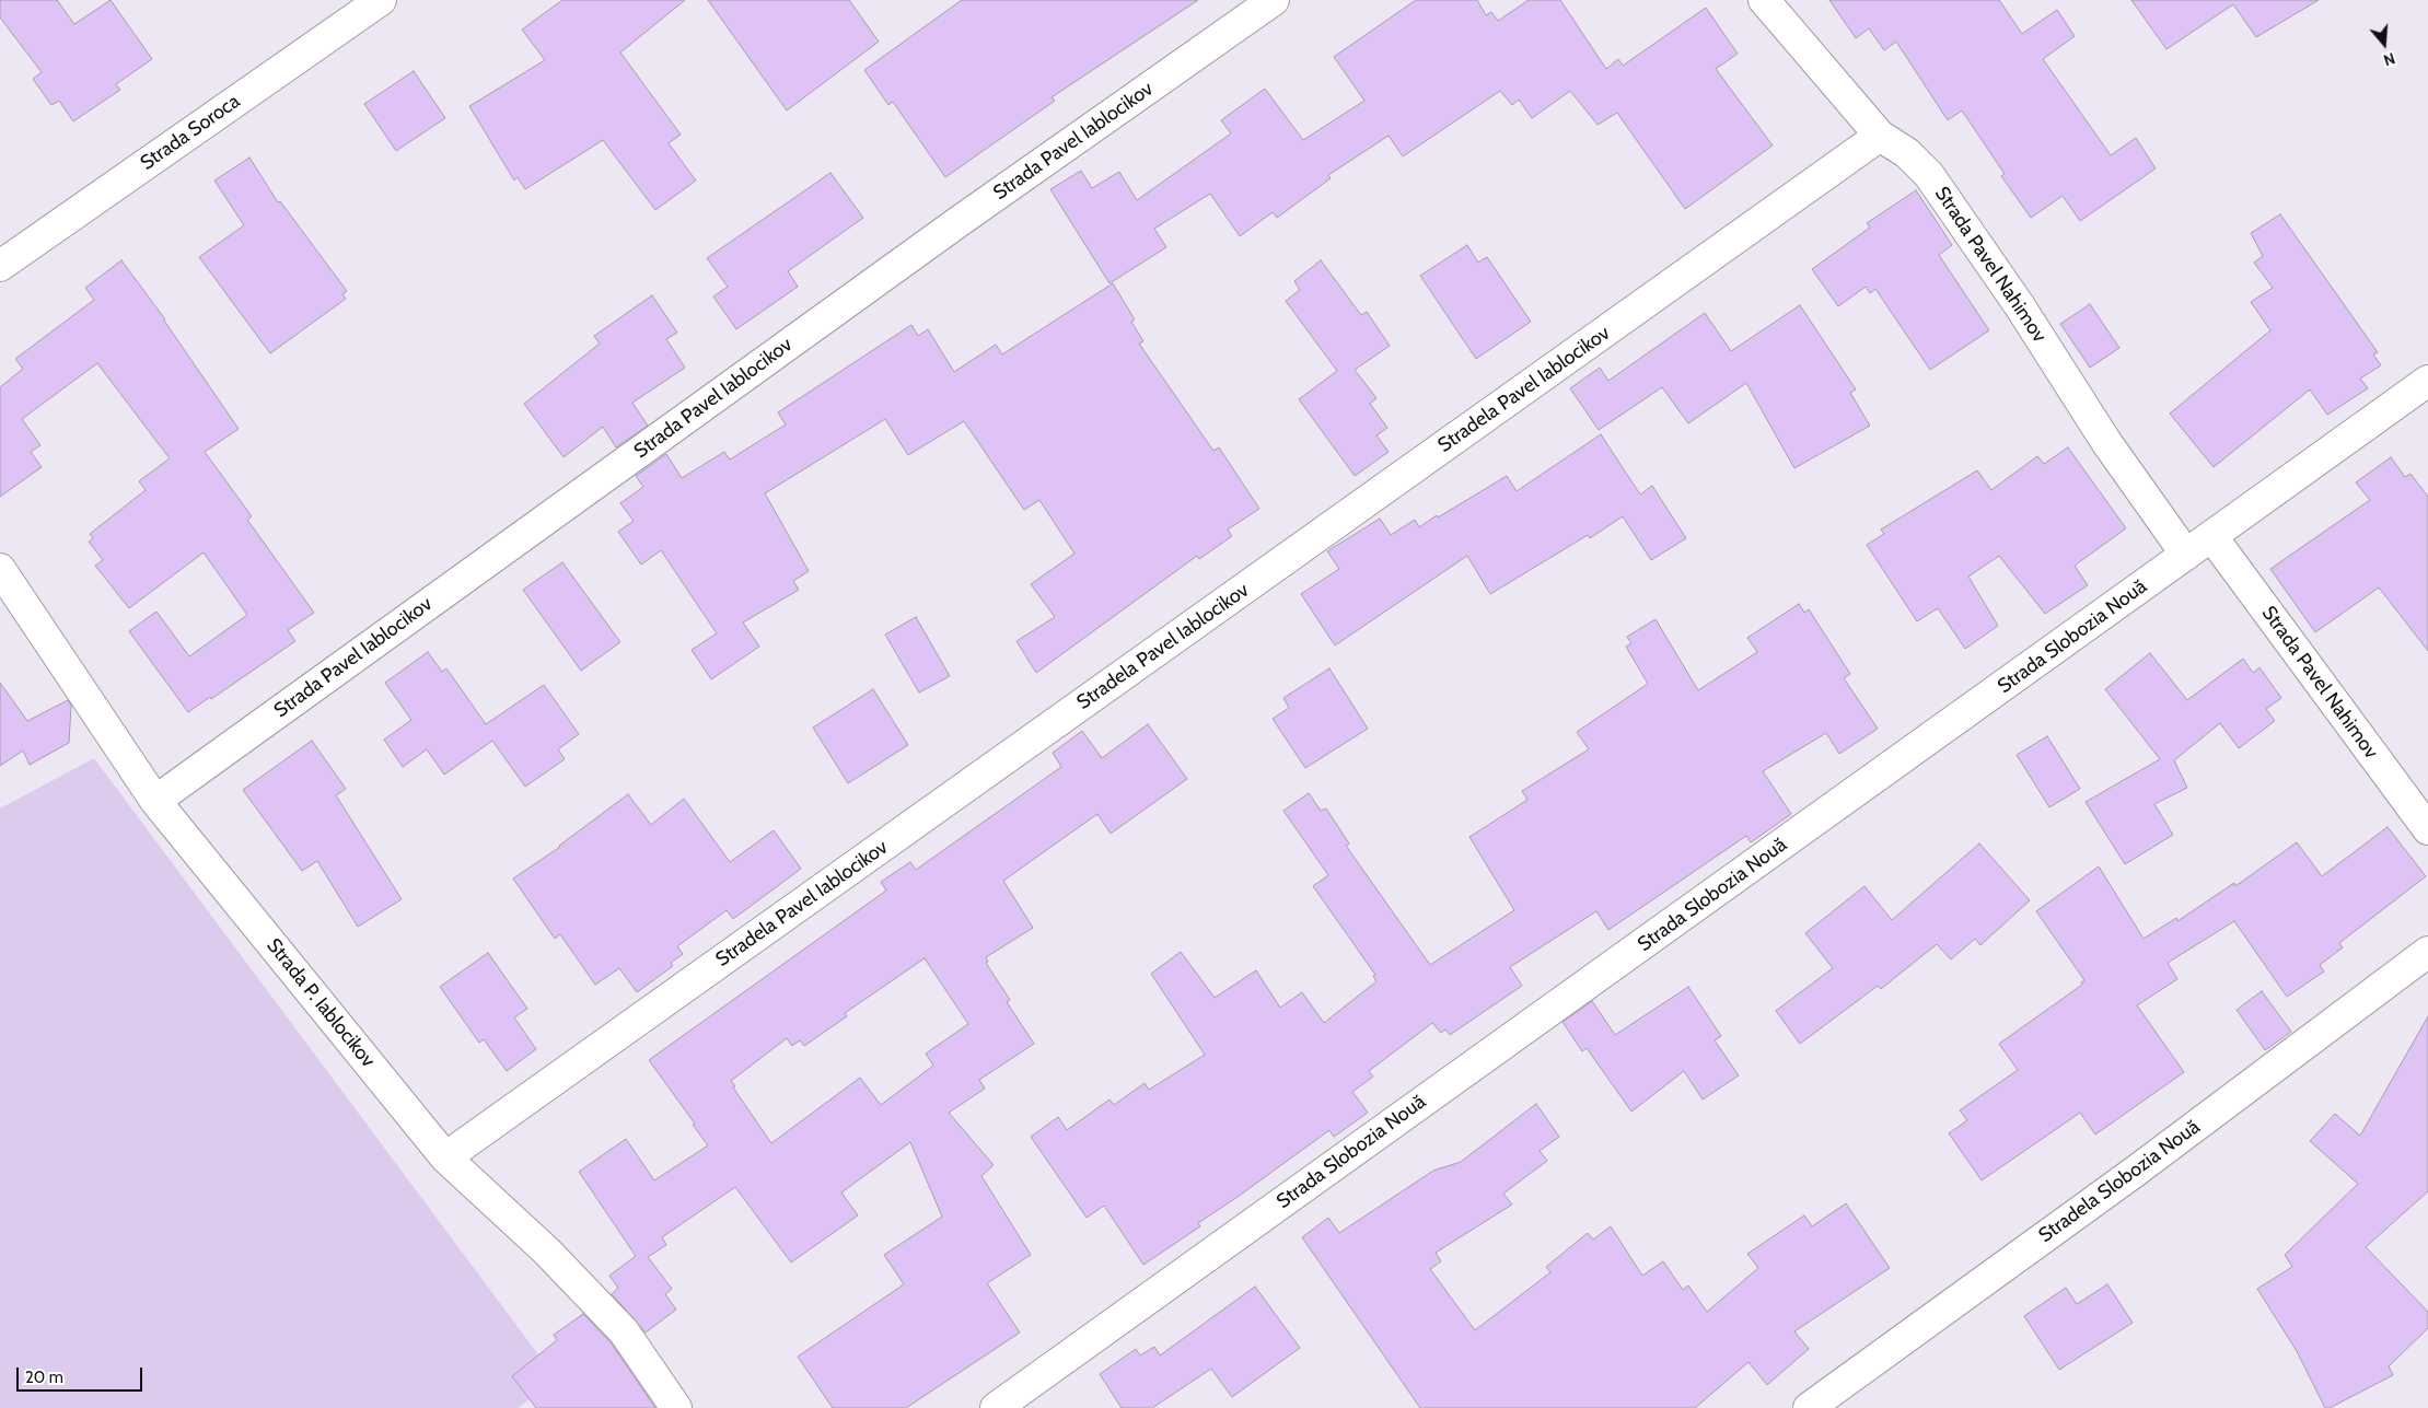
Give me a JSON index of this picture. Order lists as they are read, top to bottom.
{
  "streets": {
    "street": [
      "Strada Soroca",
      "Strada Pavel Iablocikov",
      "Strada Pavel Nahimov",
      "Stradela Pavel Iablocikov",
      "Strada Slobozia Nouă",
      "Strada P. Iablocikov",
      "Stradela Slobozia Nouă"
    ]
  },
  "crossings": [
    ["Strada Pavel Iablocikov", "Strada P. Iablocikov"],
    ["Strada Pavel Nahimov", "Stradela Pavel Iablocikov"],
    ["Strada Pavel Nahimov", "Strada Slobozia Nouă"],
    ["Stradela Pavel Iablocikov", "Strada P. Iablocikov"]
  ],
  "scale_bar": "20 m",
  "north": "bottom"
}
